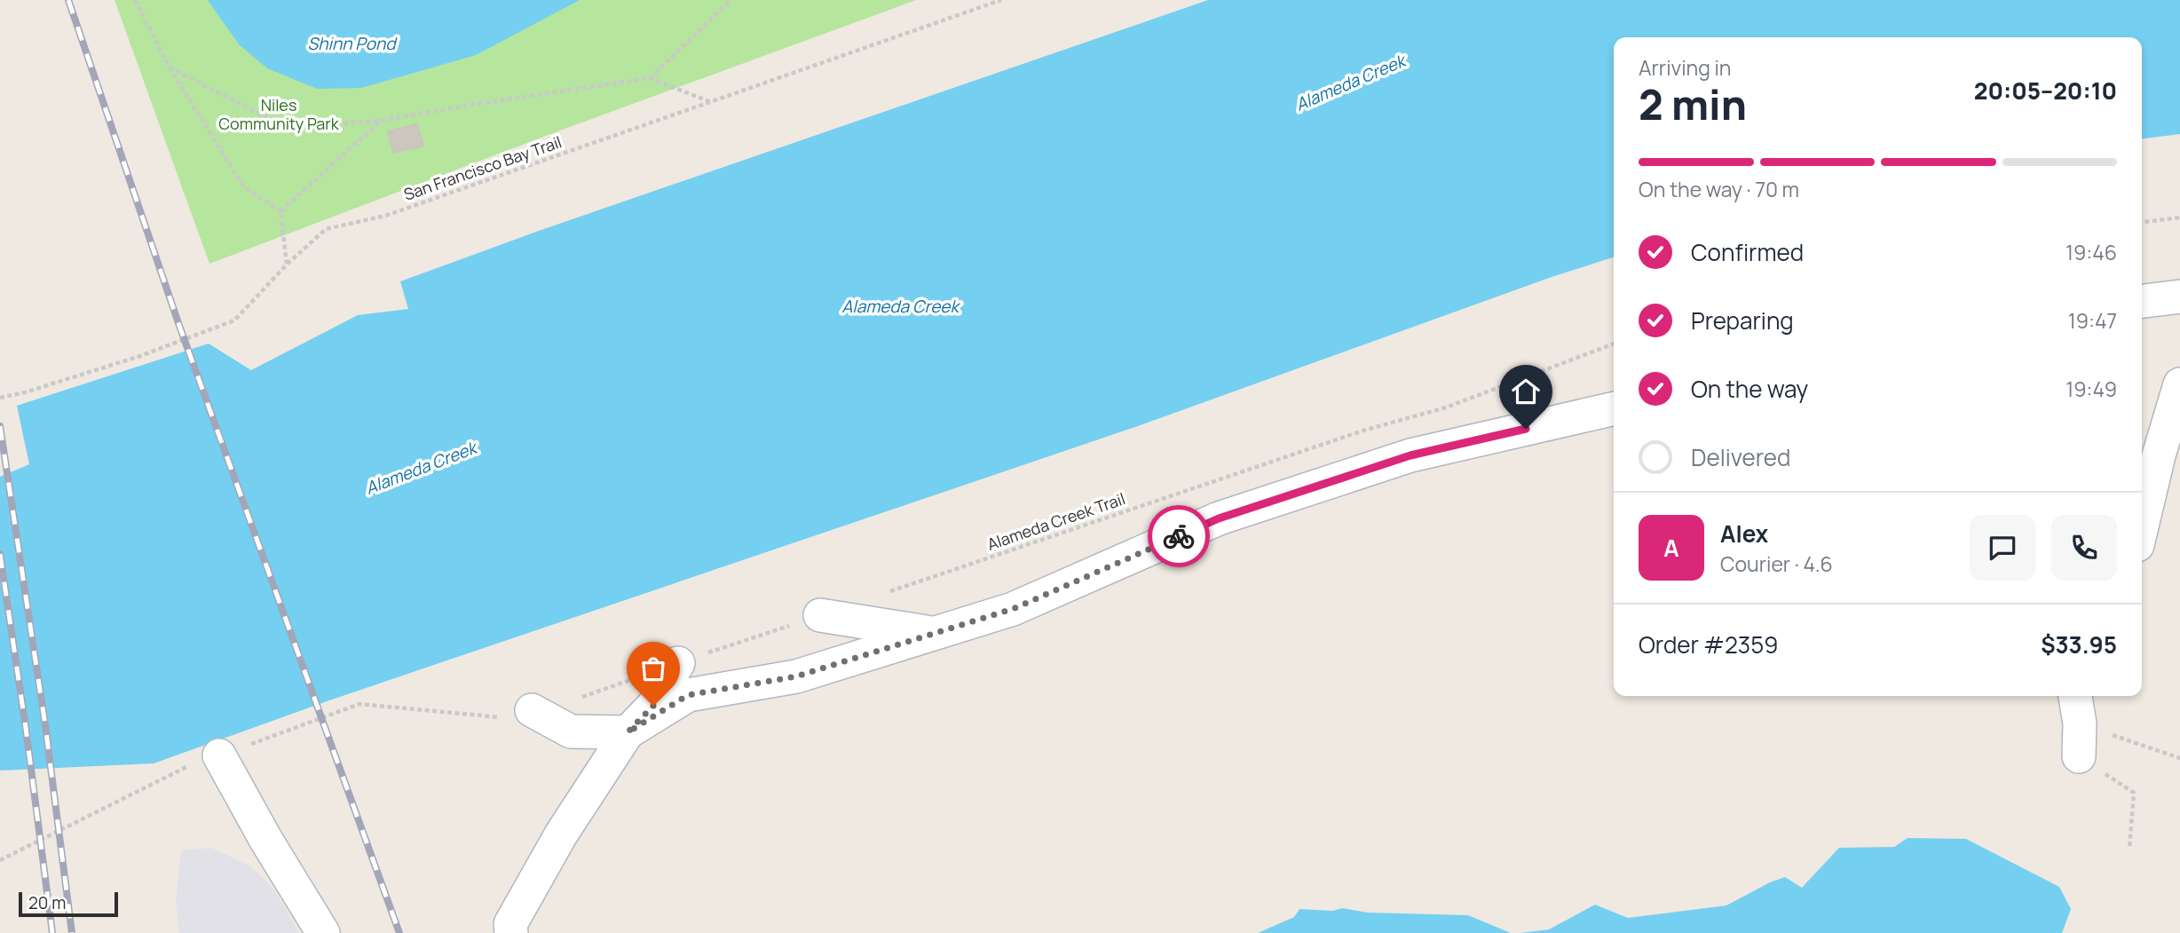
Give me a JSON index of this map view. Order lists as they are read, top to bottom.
{
  "streets": {
    "path": ["San Francisco Bay Trail", "Alameda Creek Trail"]
  },
  "water": ["Shinn Pond", "Alameda Creek"],
  "parks": ["Niles Community Park"],
  "scale_bar": "20 m",
  "page": {
    "heading": ["2 min", "Arriving in", "20:05–20:10"],
    "panel": [
      "Alex",
      "Courier · 4.6",
      "Order #2359",
      "$33.95"
    ],
    "bar": "On the way · 70 m",
    "list": [
      ["Confirmed", "19:46"],
      ["Preparing", "19:47"],
      ["On the way", "19:49"],
      "Delivered"
    ],
    "round": "A",
    "scale": "20 m"
  }
}
